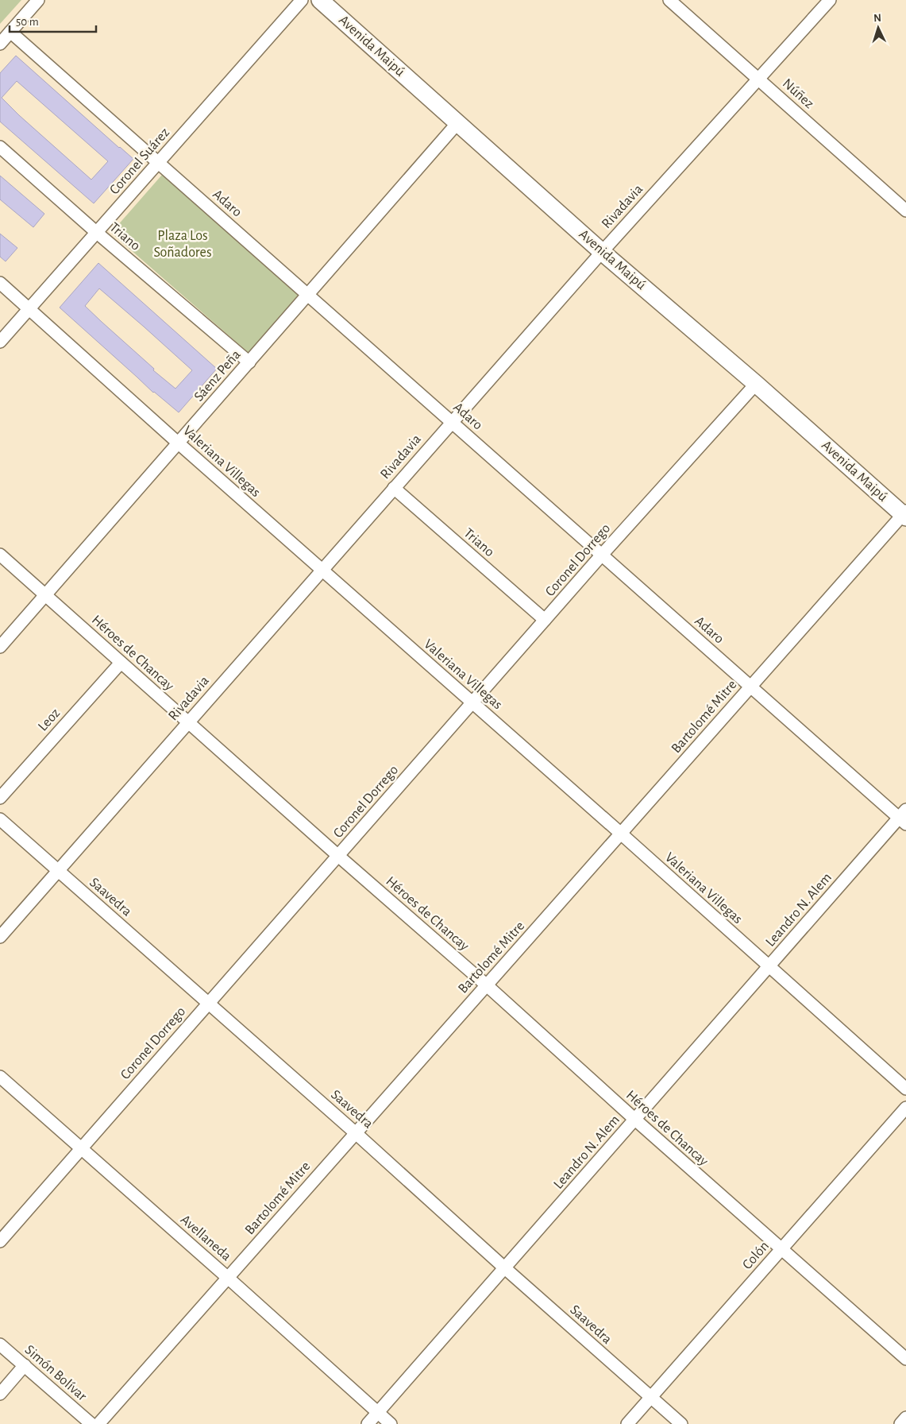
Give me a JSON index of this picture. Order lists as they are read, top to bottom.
{
  "streets": {
    "main road": ["Avenida Maipú"],
    "street": [
      "Núñez",
      "Coronel Suárez",
      "Adaro",
      "Rivadavia",
      "Triano",
      "Sáenz Peña",
      "Valeriana Villegas",
      "Coronel Dorrego",
      "Héroes de Chancay",
      "Bartolomé Mitre",
      "Leoz",
      "Saavedra",
      "Leandro N. Alem",
      "Avellaneda",
      "Colón",
      "Simón Bolívar"
    ]
  },
  "crossings": [
    ["Avenida Maipú", "Rivadavia"],
    ["Avenida Maipú", "Sáenz Peña"],
    ["Avenida Maipú", "Coronel Dorrego"],
    ["Avenida Maipú", "Bartolomé Mitre"],
    ["Núñez", "Rivadavia"],
    ["Coronel Suárez", "Adaro"],
    ["Coronel Suárez", "Triano"],
    ["Coronel Suárez", "Valeriana Villegas"],
    ["Adaro", "Rivadavia"],
    ["Adaro", "Sáenz Peña"],
    ["Adaro", "Coronel Dorrego"],
    ["Adaro", "Bartolomé Mitre"],
    ["Adaro", "Leandro N. Alem"],
    ["Rivadavia", "Triano"],
    ["Rivadavia", "Valeriana Villegas"],
    ["Rivadavia", "Héroes de Chancay"],
    ["Rivadavia", "Saavedra"],
    ["Triano", "Sáenz Peña"],
    ["Triano", "Coronel Dorrego"],
    ["Sáenz Peña", "Valeriana Villegas"],
    ["Sáenz Peña", "Héroes de Chancay"],
    ["Valeriana Villegas", "Coronel Dorrego"],
    ["Valeriana Villegas", "Bartolomé Mitre"],
    ["Valeriana Villegas", "Leandro N. Alem"],
    ["Coronel Dorrego", "Héroes de Chancay"],
    ["Coronel Dorrego", "Saavedra"],
    ["Coronel Dorrego", "Avellaneda"],
    ["Héroes de Chancay", "Bartolomé Mitre"],
    ["Héroes de Chancay", "Leoz"],
    ["Héroes de Chancay", "Leandro N. Alem"],
    ["Héroes de Chancay", "Colón"],
    ["Bartolomé Mitre", "Saavedra"],
    ["Bartolomé Mitre", "Avellaneda"],
    ["Saavedra", "Leandro N. Alem"],
    ["Saavedra", "Colón"],
    ["Leandro N. Alem", "Avellaneda"]
  ],
  "parks": ["Plaza Los Soñadores"],
  "scale_bar": "50 m",
  "north": "top"
}
